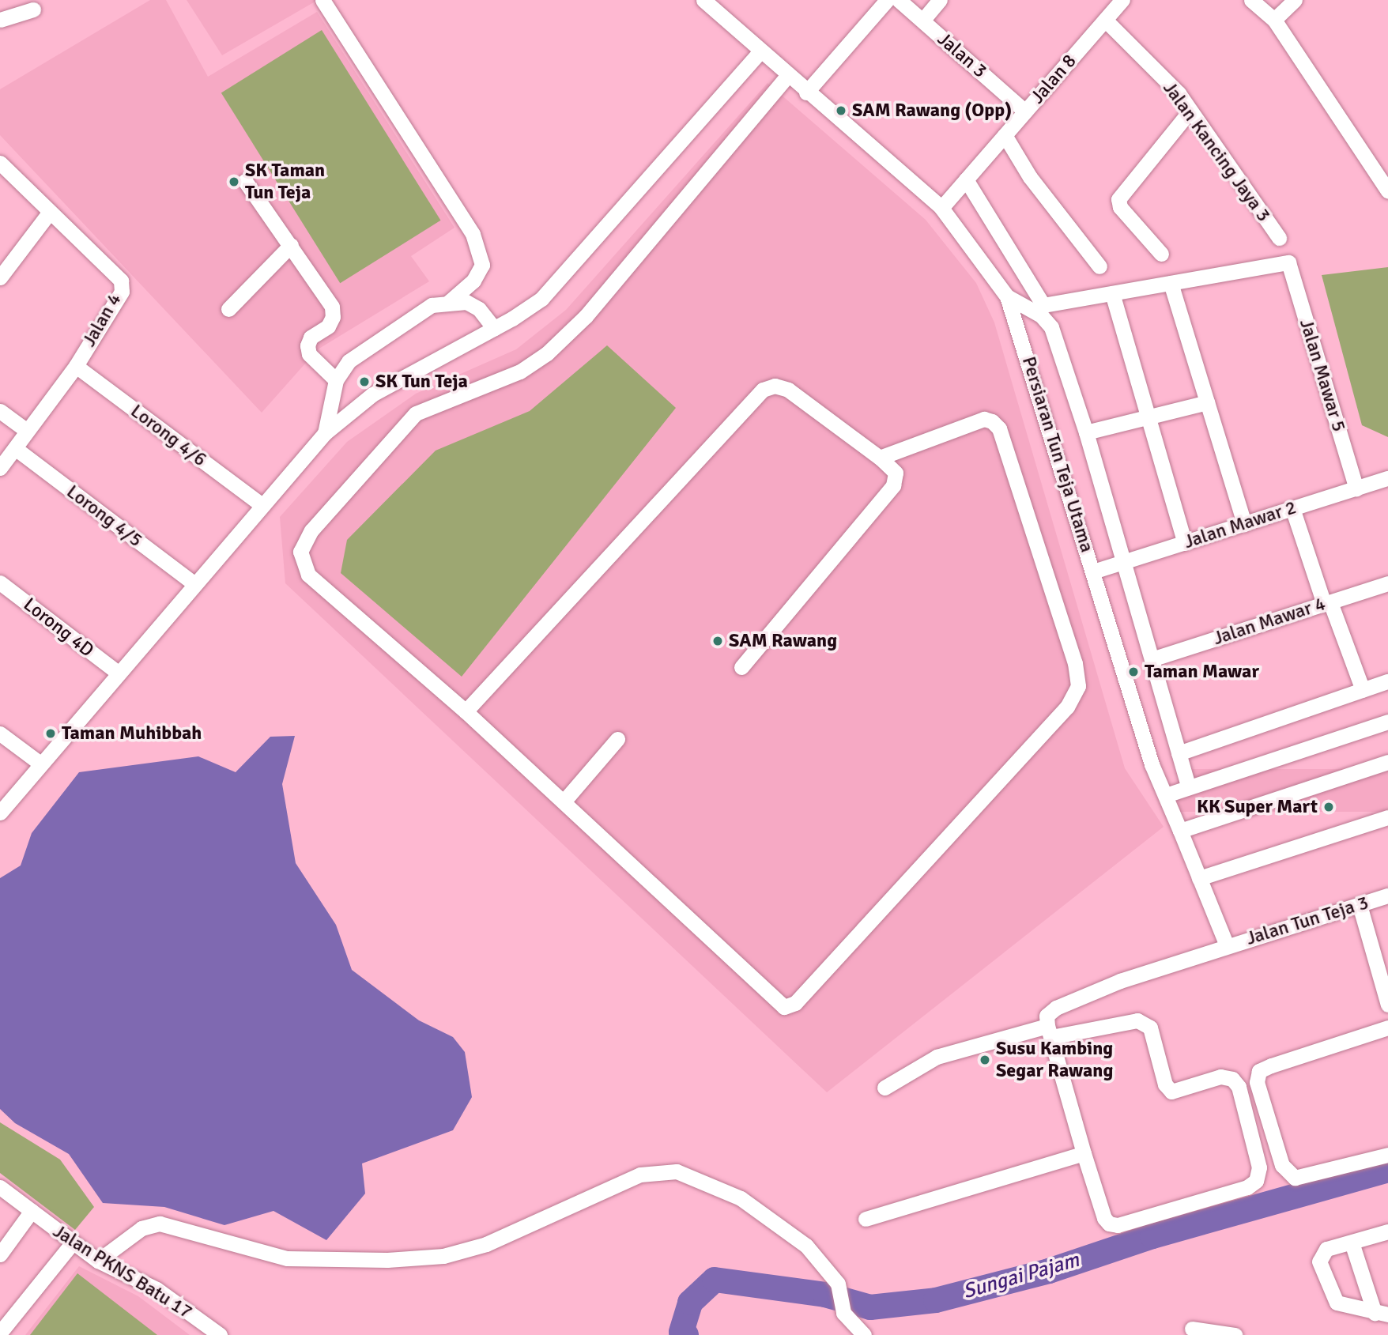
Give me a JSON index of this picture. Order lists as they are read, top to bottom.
{
  "streets": {
    "street": [
      "Jalan 3",
      "Jalan 8",
      "Jalan Kancing Jaya 3",
      "Jalan 4",
      "Jalan Mawar 5",
      "Lorong 4/6",
      "Persiaran Tun Teja Utama",
      "Lorong 4/5",
      "Jalan Mawar 2",
      "Jalan Mawar 4",
      "Lorong 4D",
      "Jalan Tun Teja 3",
      "Jalan PKNS Batu 17"
    ]
  },
  "crossings": [
    ["Jalan 3", "Jalan 8"],
    ["Jalan 8", "Jalan Kancing Jaya 3"],
    ["Jalan 8", "Persiaran Tun Teja Utama"],
    ["Jalan 4", "Lorong 4/6"],
    ["Jalan 4", "Lorong 4/5"],
    ["Jalan Mawar 5", "Jalan Mawar 2"],
    ["Persiaran Tun Teja Utama", "Jalan Mawar 2"],
    ["Persiaran Tun Teja Utama", "Jalan Tun Teja 3"]
  ],
  "water": ["Sungai Pajam"],
  "places": [
    "SAM Rawang (Opp)",
    "SK Taman Tun Teja",
    "SK Tun Teja",
    "SAM Rawang",
    "Taman Mawar",
    "Taman Muhibbah",
    "KK Super Mart",
    "Susu Kambing Segar Rawang"
  ]
}
